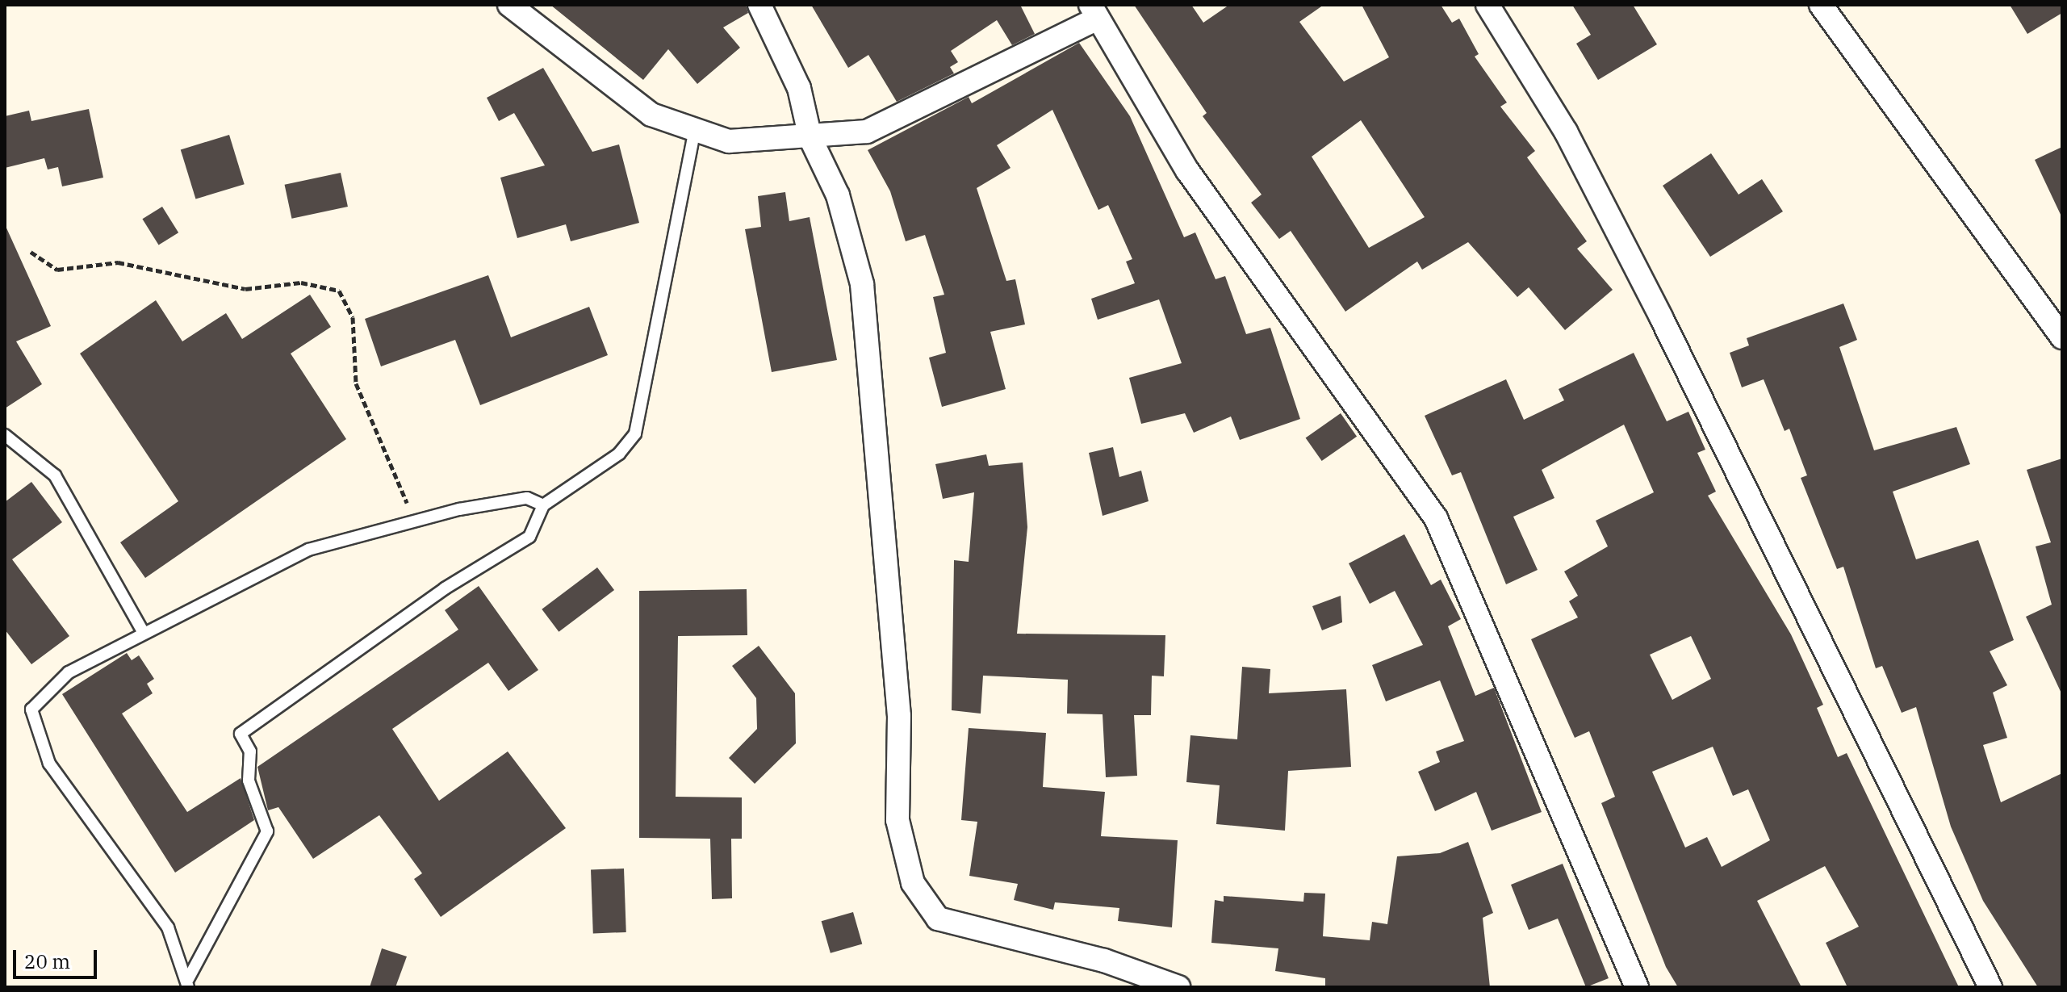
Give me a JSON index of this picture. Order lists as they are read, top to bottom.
{
  "scale_bar": "20 m"
}
